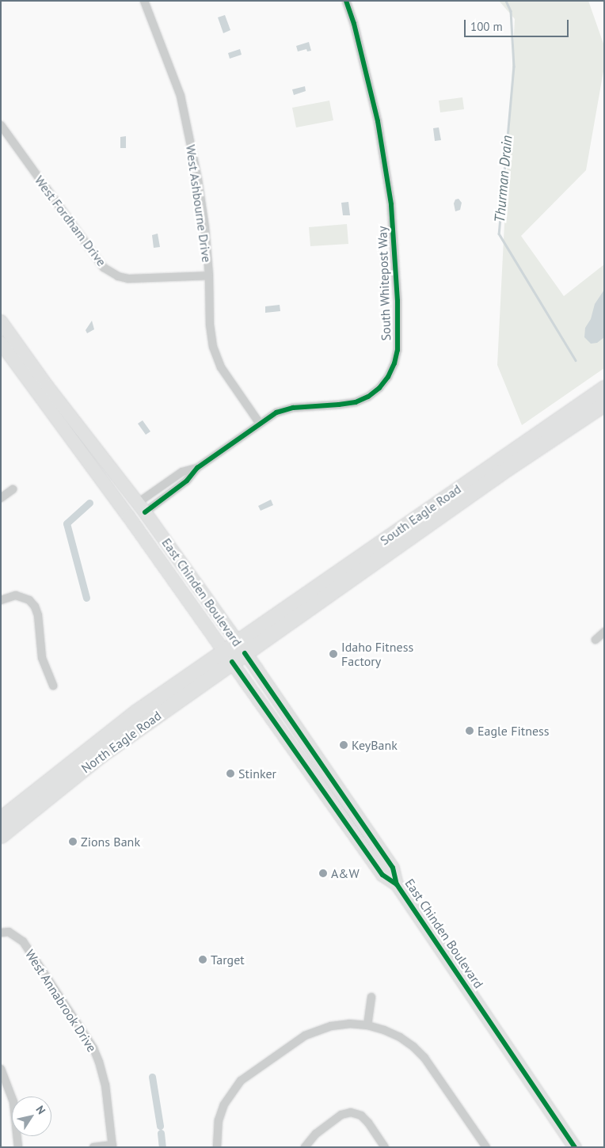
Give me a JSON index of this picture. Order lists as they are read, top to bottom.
{
  "streets": {
    "highway": ["South Eagle Road", "North Eagle Road"],
    "main road": ["East Chinden Boulevard"],
    "street": [
      "West Ashbourne Drive",
      "West Fordham Drive",
      "South Whitepost Way",
      "West Annabrook Drive"
    ]
  },
  "crossings": [
    ["West Ashbourne Drive", "West Fordham Drive"],
    ["West Ashbourne Drive", "South Whitepost Way"],
    ["South Whitepost Way", "East Chinden Boulevard"],
    ["South Eagle Road", "East Chinden Boulevard"],
    ["South Eagle Road", "North Eagle Road"],
    ["East Chinden Boulevard", "North Eagle Road"]
  ],
  "water": ["Thurman Drain"],
  "places": [
    "Idaho Fitness Factory",
    "Eagle Fitness",
    "KeyBank",
    "Stinker",
    "Zions Bank",
    "A&W",
    "Target"
  ],
  "scale_bar": "100 m",
  "north": "top right"
}
